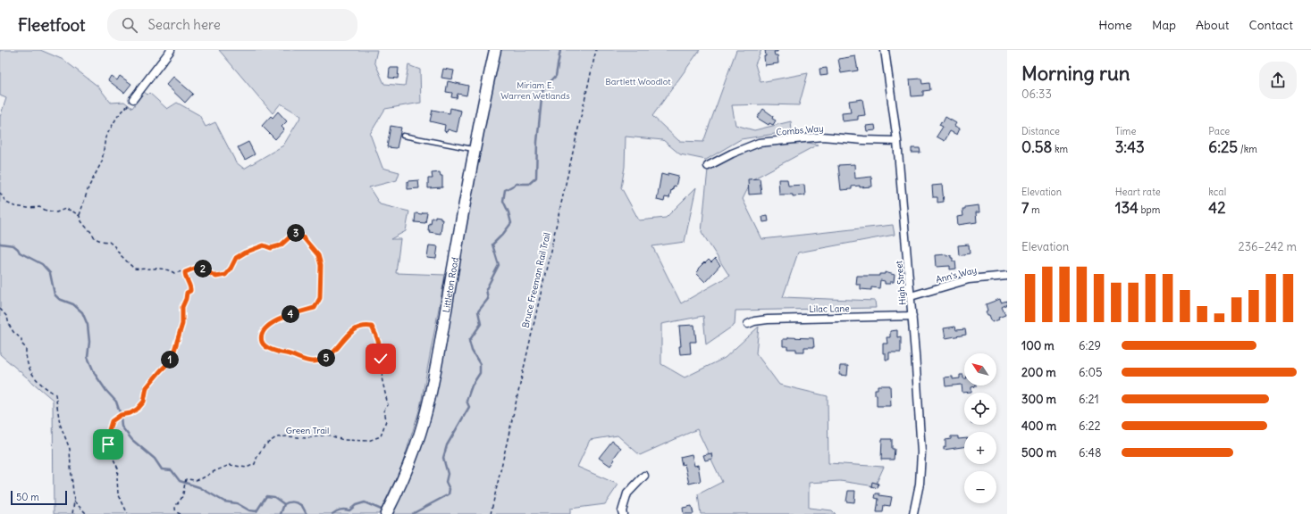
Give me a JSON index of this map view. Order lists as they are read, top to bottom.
{
  "streets": {
    "main road": ["Littleton Road"],
    "street": [
      "Combs Way",
      "Ann's Way",
      "High Street",
      "Lilac Lane"
    ],
    "path": ["Bruce Freeman Rail Trail", "Green Trail"]
  },
  "crossings": [
    ["Combs Way", "High Street"],
    ["Ann's Way", "High Street"],
    ["High Street", "Lilac Lane"]
  ],
  "parks": ["Bartlett Woodlot", "Miriam E. Warren Wetlands"],
  "scale_bar": "50 m",
  "north": "top left",
  "page": {
    "header": "Fleetfoot",
    "search": "Search here",
    "nav": [
      "Home",
      "Map",
      "About",
      "Contact"
    ],
    "heading": ["Morning run", "06:33"],
    "stats": [
      ["Distance", "0.58 km"],
      ["Time", "3:43"],
      ["Pace", "6:25 /km"],
      ["Elevation", "7 m"],
      ["Heart rate", "134 bpm"],
      ["kcal", "42"]
    ],
    "pins": [
      "3",
      "2",
      "4",
      "5",
      "1"
    ],
    "chart": ["Elevation", "236–242 m"],
    "list": [
      {
        "name": "100 m",
        "note": "6:29"
      },
      {
        "name": "200 m",
        "note": "6:05"
      },
      {
        "name": "300 m",
        "note": "6:21"
      },
      {
        "name": "400 m",
        "note": "6:22"
      },
      {
        "name": "500 m",
        "note": "6:48"
      }
    ],
    "map_buttons": ["+", "−"],
    "scale": "50 m"
  }
}
